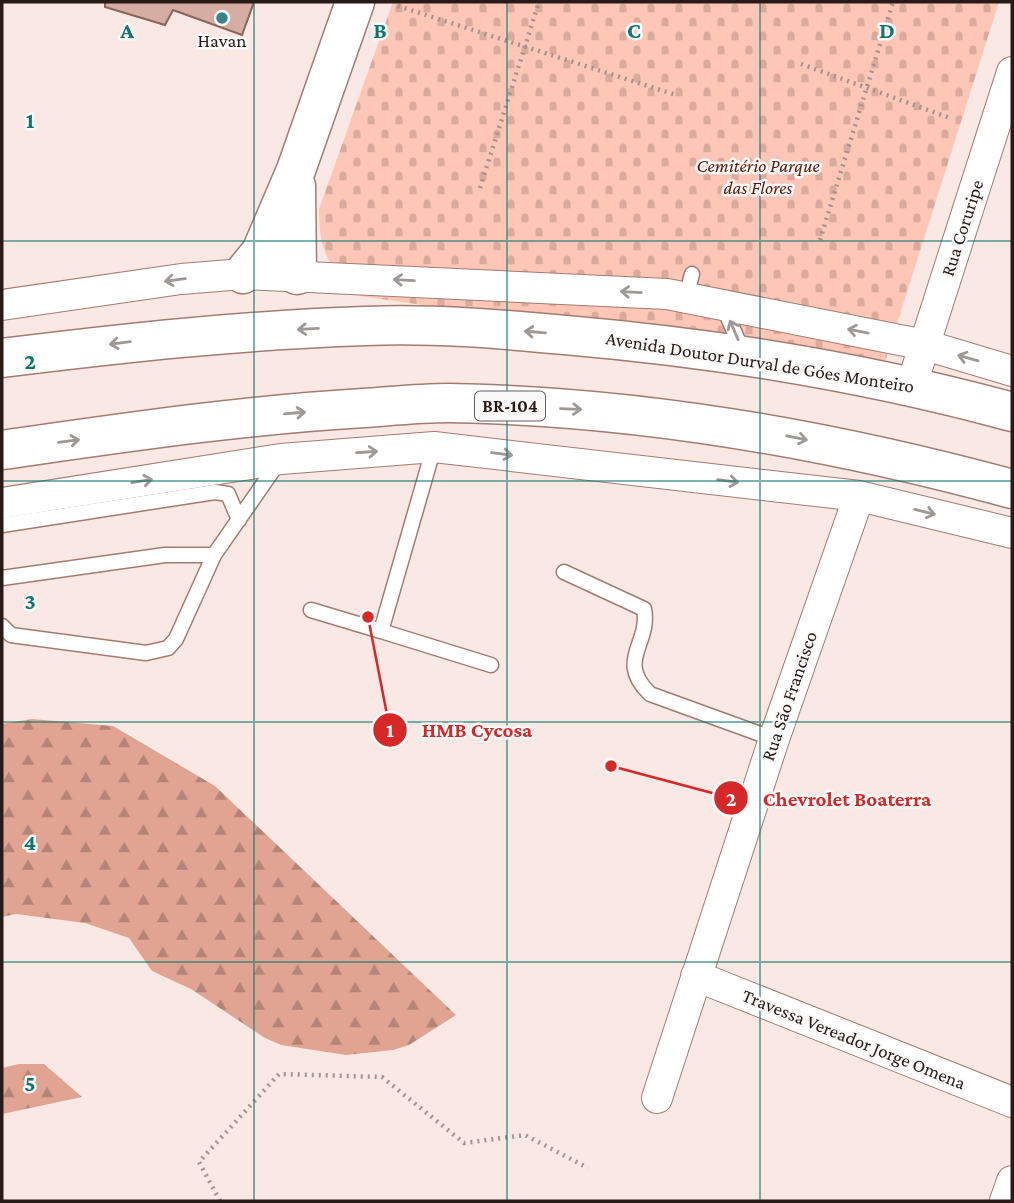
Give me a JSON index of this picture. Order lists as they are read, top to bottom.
{
  "streets": {
    "main road": ["Avenida Doutor Durval de Góes Monteiro", "BR-104"],
    "street": ["Rua Coruripe", "Rua São Francisco", "Travessa Vereador Jorge Omena"]
  },
  "crossings": [
    ["Rua Coruripe", "Avenida Doutor Durval de Góes Monteiro"],
    ["Rua São Francisco", "Travessa Vereador Jorge Omena"]
  ],
  "parks": ["Cemitério Parque das Flores"],
  "places": ["Havan", "HMB Cycosa", "Chevrolet Boaterra"],
  "grid": {
    "columns": [
      "A",
      "B",
      "C",
      "D"
    ],
    "rows": [
      "1",
      "2",
      "3",
      "4",
      "5"
    ]
  }
}
